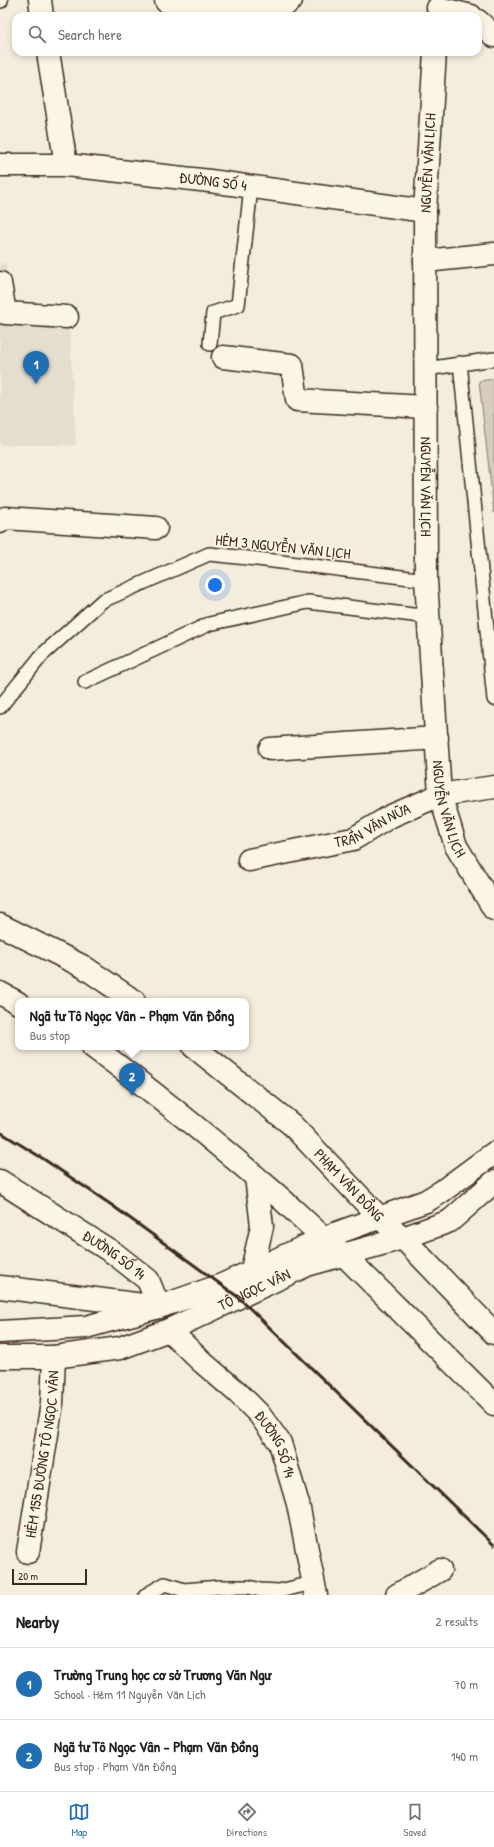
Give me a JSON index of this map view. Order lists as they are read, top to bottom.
{
  "streets": {
    "main road": [
      "NGUYỄN VĂN LỊCH",
      "ĐƯỜNG SỐ 4",
      "TRẦN VĂN NỮA",
      "PHẠM VĂN ĐỒNG",
      "ĐƯỜNG SỐ 14",
      "TÔ NGỌC VÂN",
      "HẺM 155 ĐƯỜNG TÔ NGỌC VÂN"
    ],
    "lane": ["HẺM 3 NGUYỄN VĂN LỊCH"]
  },
  "crossings": [
    ["NGUYỄN VĂN LỊCH", "ĐƯỜNG SỐ 4"],
    ["NGUYỄN VĂN LỊCH", "HẺM 3 NGUYỄN VĂN LỊCH"],
    ["NGUYỄN VĂN LỊCH", "TRẦN VĂN NỮA"],
    ["PHẠM VĂN ĐỒNG", "TÔ NGỌC VÂN"],
    ["ĐƯỜNG SỐ 14", "TÔ NGỌC VÂN"],
    ["TÔ NGỌC VÂN", "HẺM 155 ĐƯỜNG TÔ NGỌC VÂN"]
  ],
  "scale_bar": "20 m",
  "page": {
    "search": "Search here",
    "pins": ["1", "2"],
    "popup": ["Ngã tư Tô Ngọc Vân - Phạm Văn Đồng", "Bus stop"],
    "scale": "20 m",
    "heading": ["Nearby", "2 results"],
    "list": [
      {
        "mark": "1",
        "name": "Trường Trung học cơ sở Trương Văn Ngư",
        "note": "School · Hẻm 11 Nguyễn Văn Lịch",
        "value": "70 m"
      },
      {
        "mark": "2",
        "name": "Ngã tư Tô Ngọc Vân - Phạm Văn Đồng",
        "note": "Bus stop · Phạm Văn Đồng",
        "value": "140 m"
      }
    ],
    "nav": ["Map", "Directions", "Saved"]
  }
}
